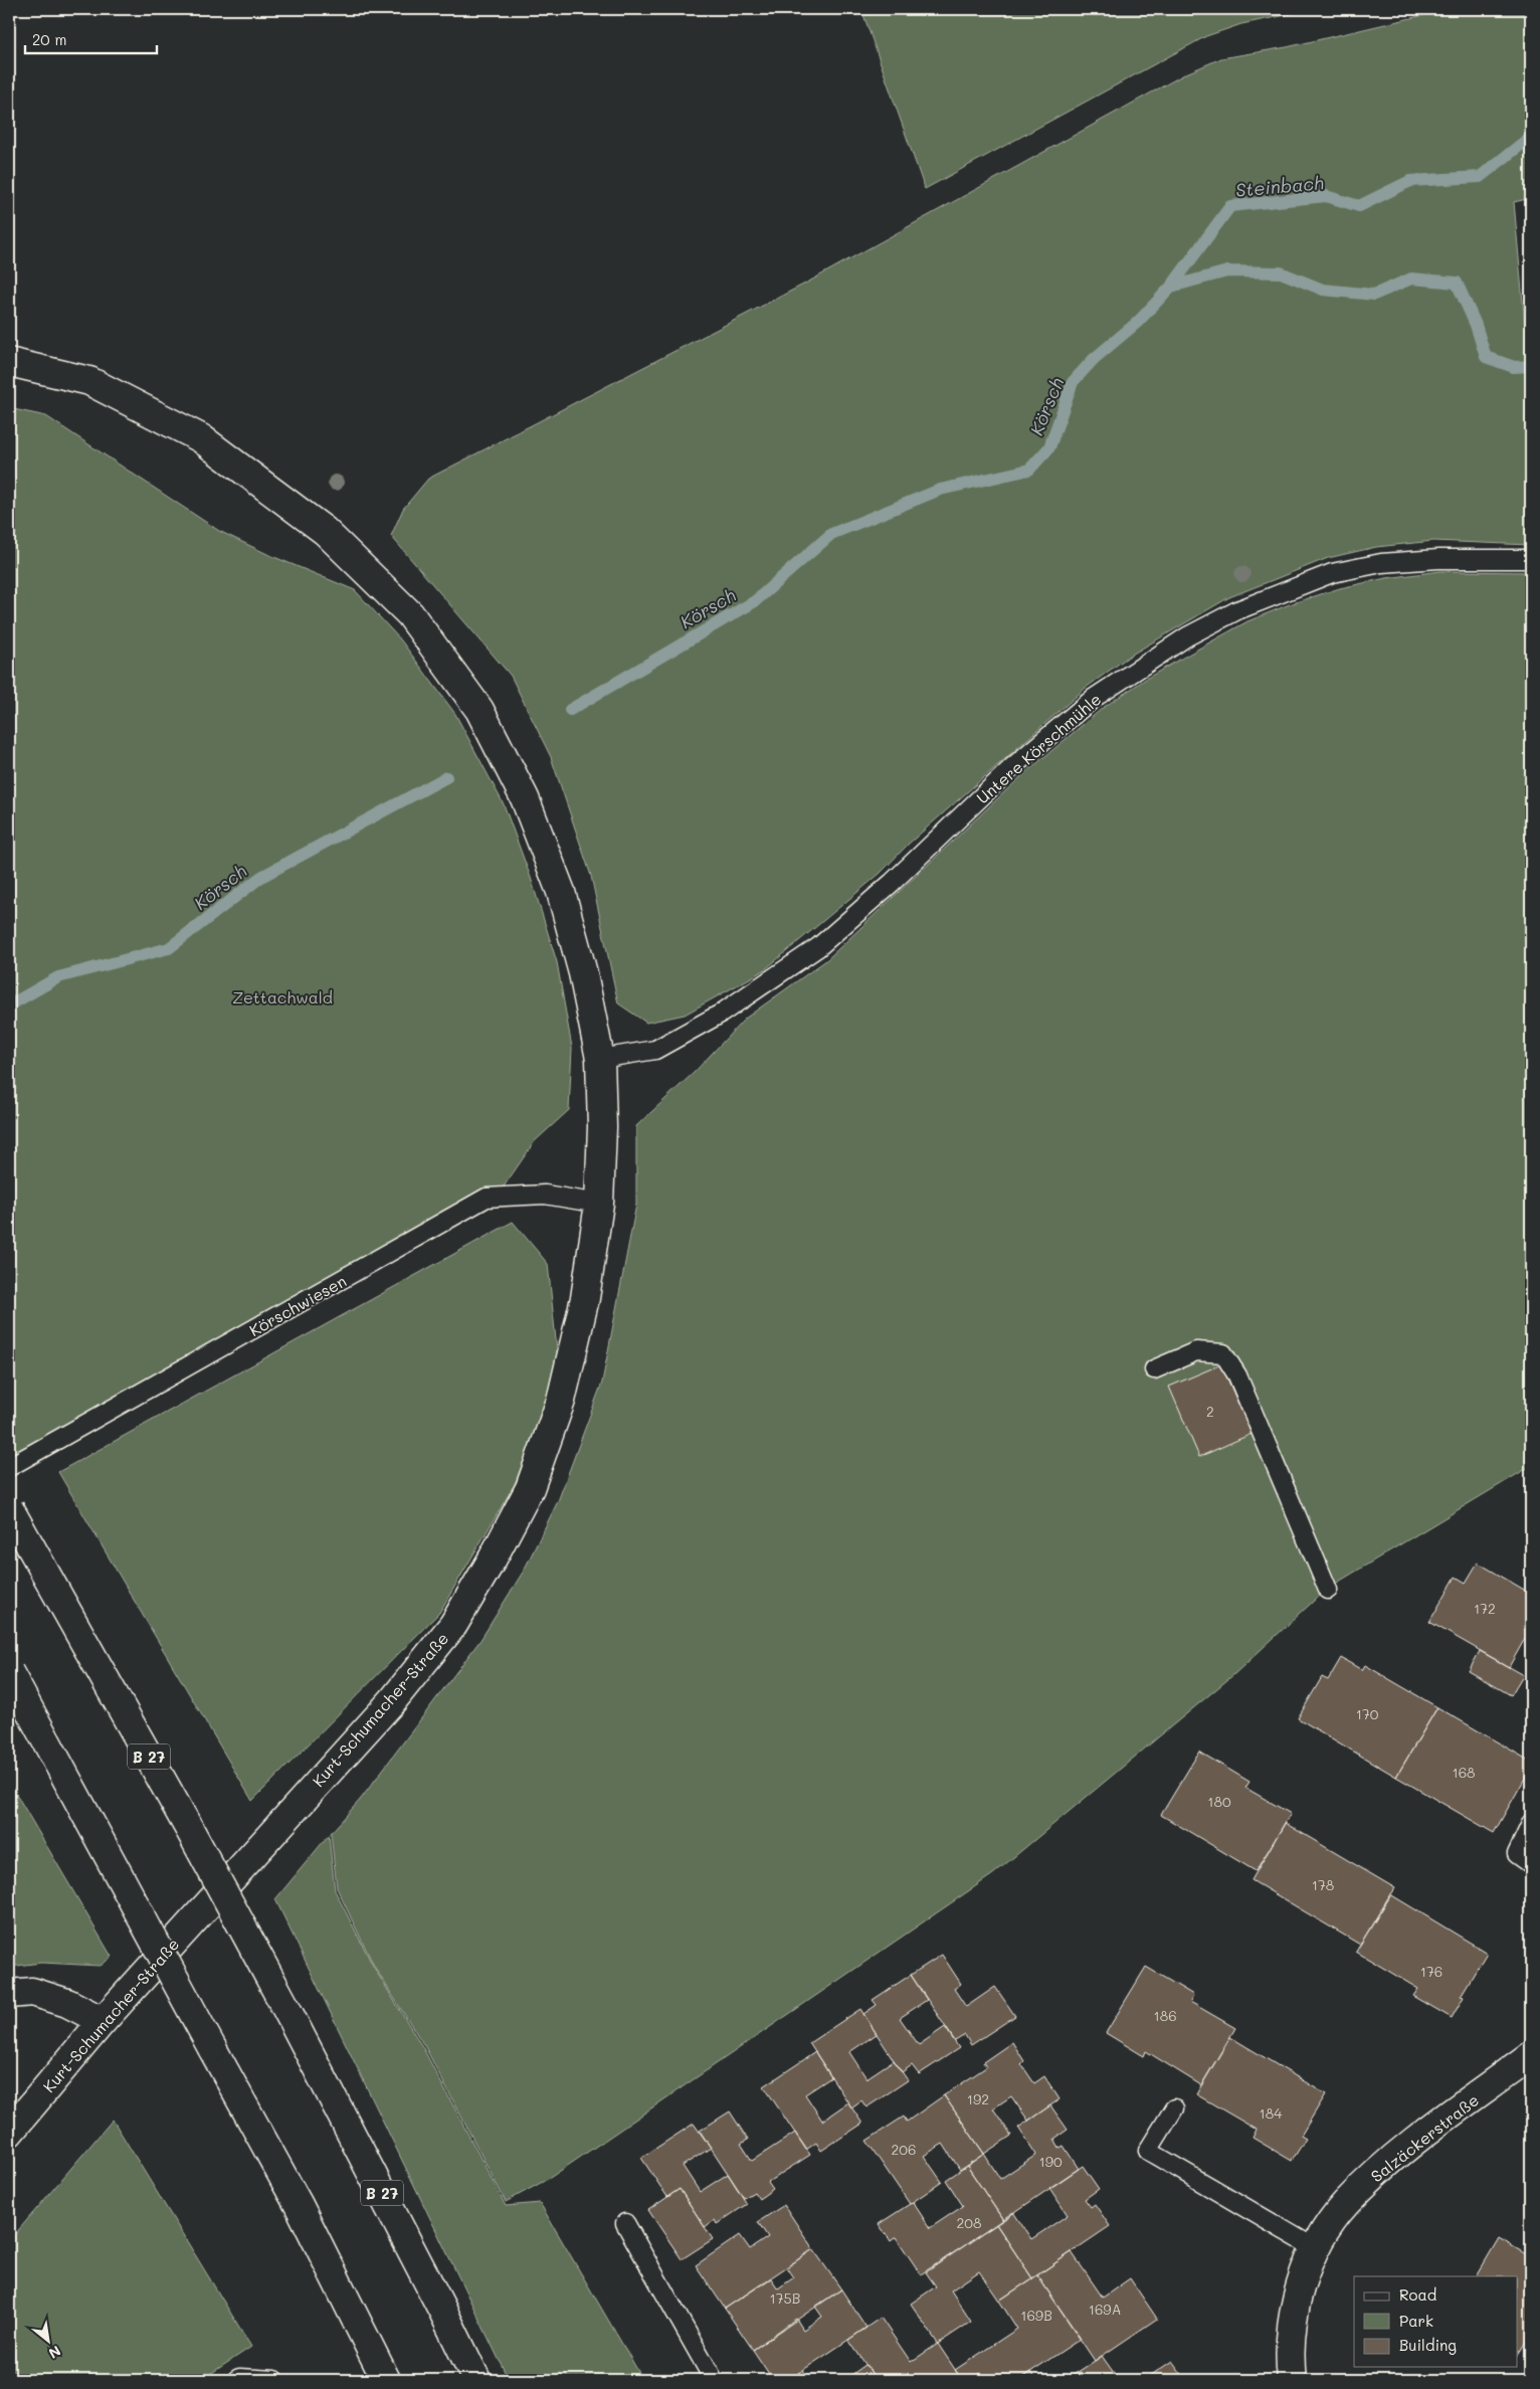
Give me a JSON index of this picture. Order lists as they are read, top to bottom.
{
  "streets": {
    "main road": ["Kurt-Schumacher-Straße", "B 27", "Salzäckerstraße"],
    "lane": ["Untere Körschmühle", "Körschwiesen"]
  },
  "crossings": [
    ["Untere Körschmühle", "Kurt-Schumacher-Straße"],
    ["Körschwiesen", "Kurt-Schumacher-Straße"]
  ],
  "water": ["Steinbach", "Körsch"],
  "parks": ["Zettachwald"],
  "house_numbers": [
    "2",
    "172",
    "170",
    "168",
    "180",
    "178",
    "176",
    "186",
    "192",
    "184",
    "206",
    "190",
    "208",
    "175B",
    "169A",
    "169B"
  ],
  "legend": ["Road", "Park", "Building"],
  "scale_bar": "20 m",
  "north": "bottom right"
}
